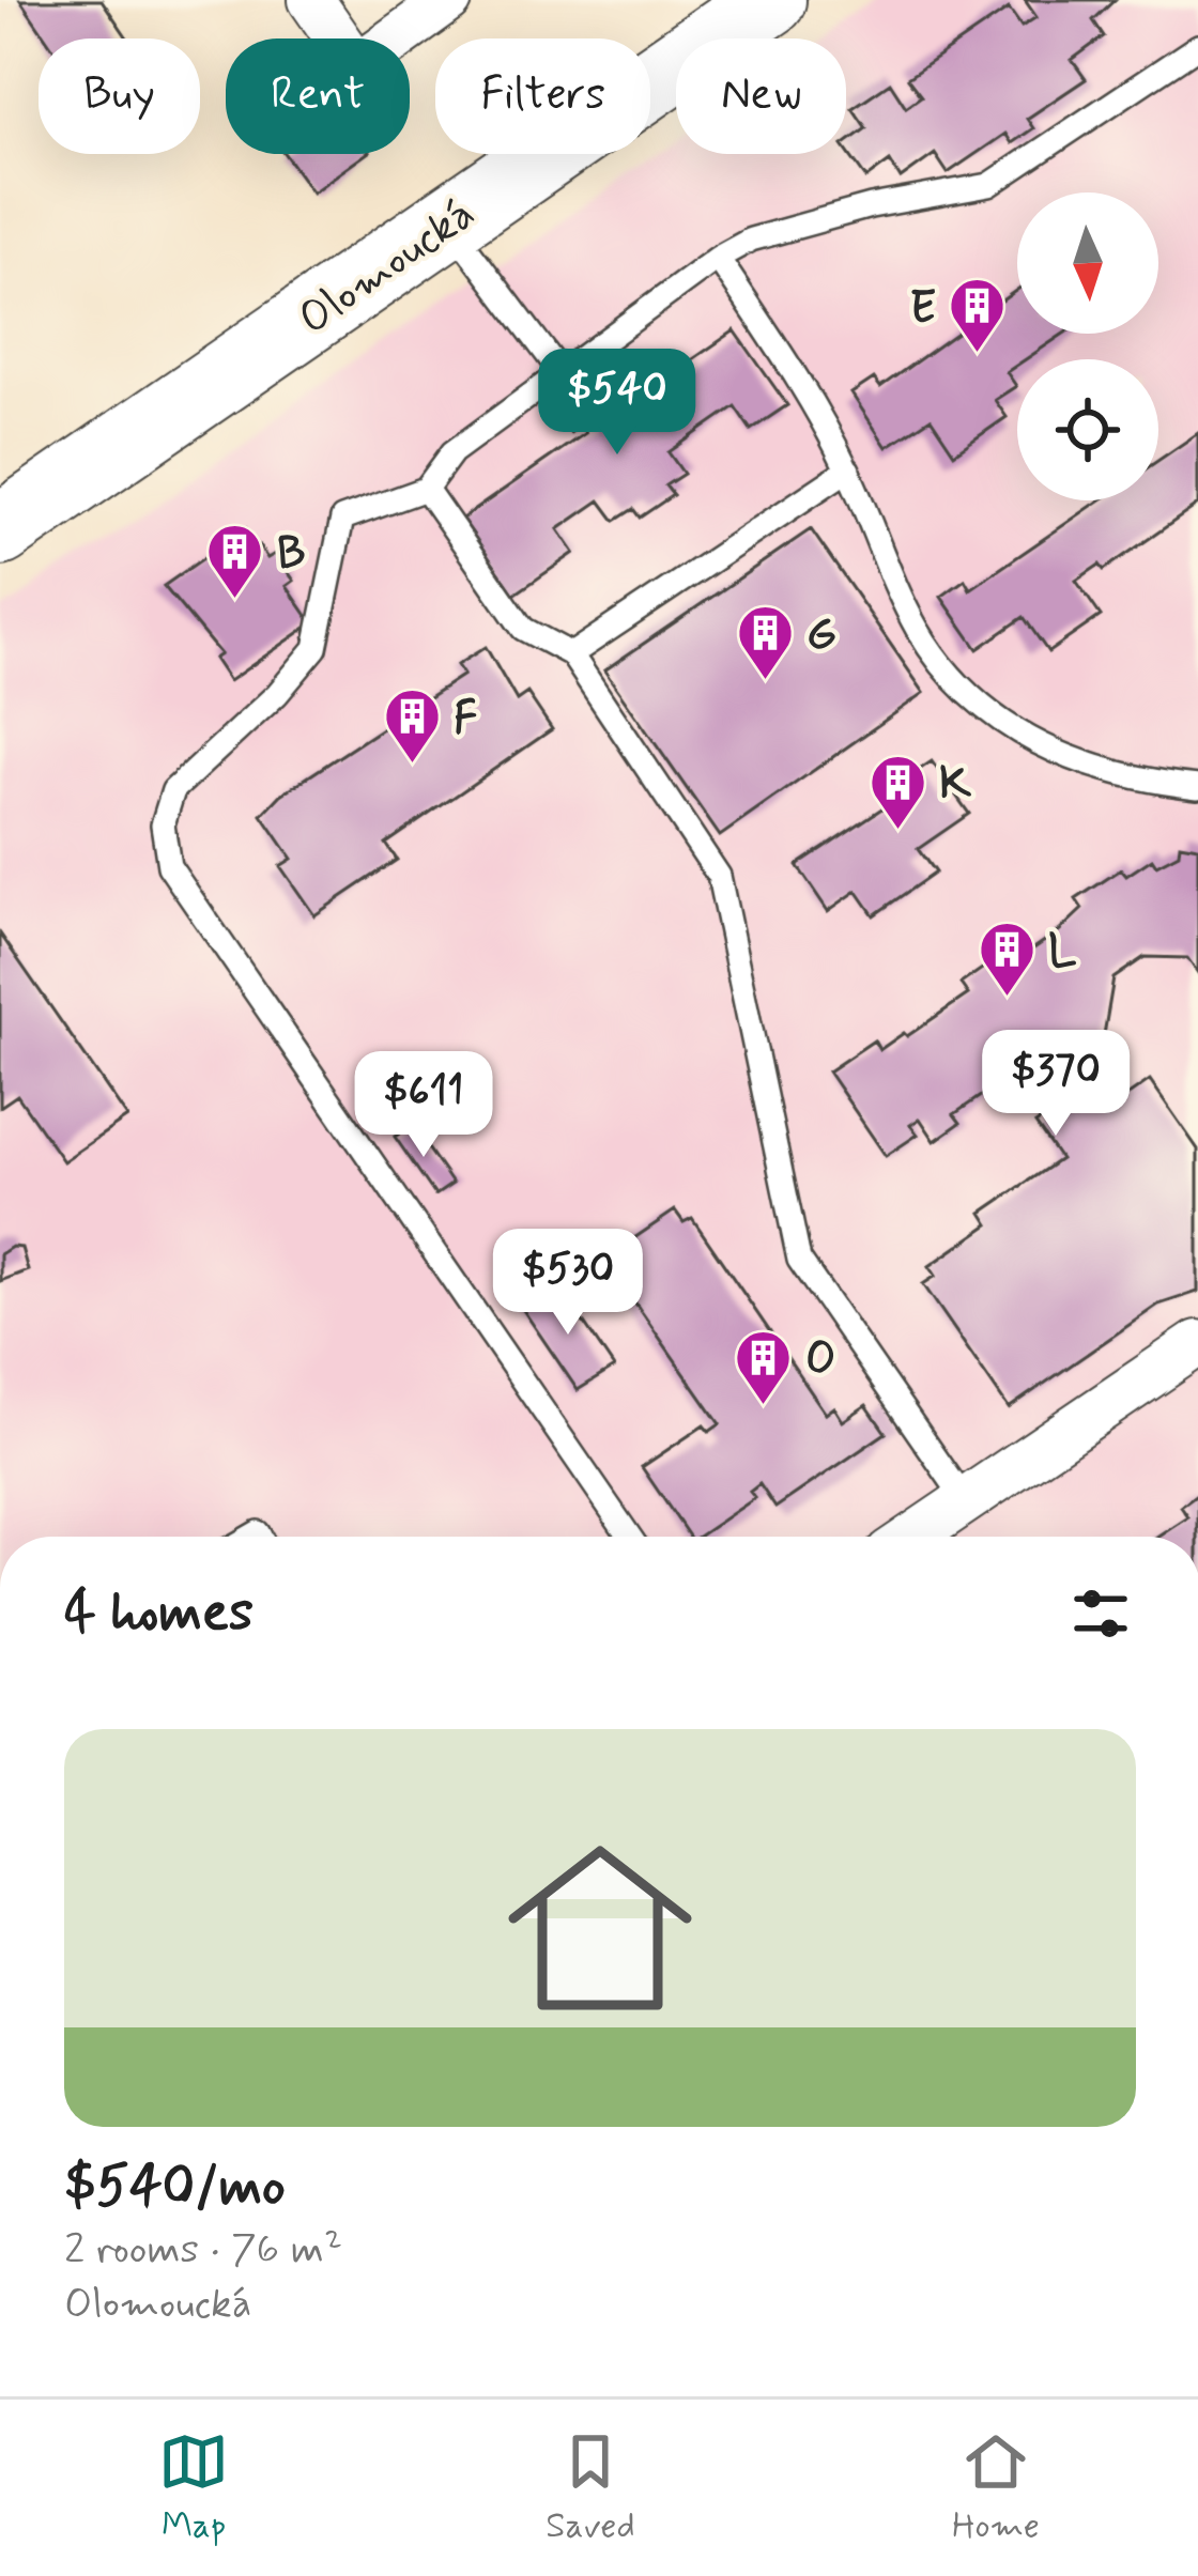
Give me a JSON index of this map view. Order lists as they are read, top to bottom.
{
  "streets": {
    "main road": ["Olomoucká"]
  },
  "places": {
    "building": [
      "E",
      "B",
      "G",
      "F",
      "K",
      "L",
      "O"
    ]
  },
  "north": "bottom",
  "page": {
    "chip": [
      "Buy",
      "Rent",
      "Filters",
      "New"
    ],
    "price": [
      "$540",
      "$370",
      "$611",
      "$530"
    ],
    "heading": "4 homes",
    "list": [
      {
        "name": "$540/mo",
        "note": "2 rooms · 76 m² · Olomoucká"
      }
    ],
    "tabs": ["Map", "Saved", "Home"]
  }
}
